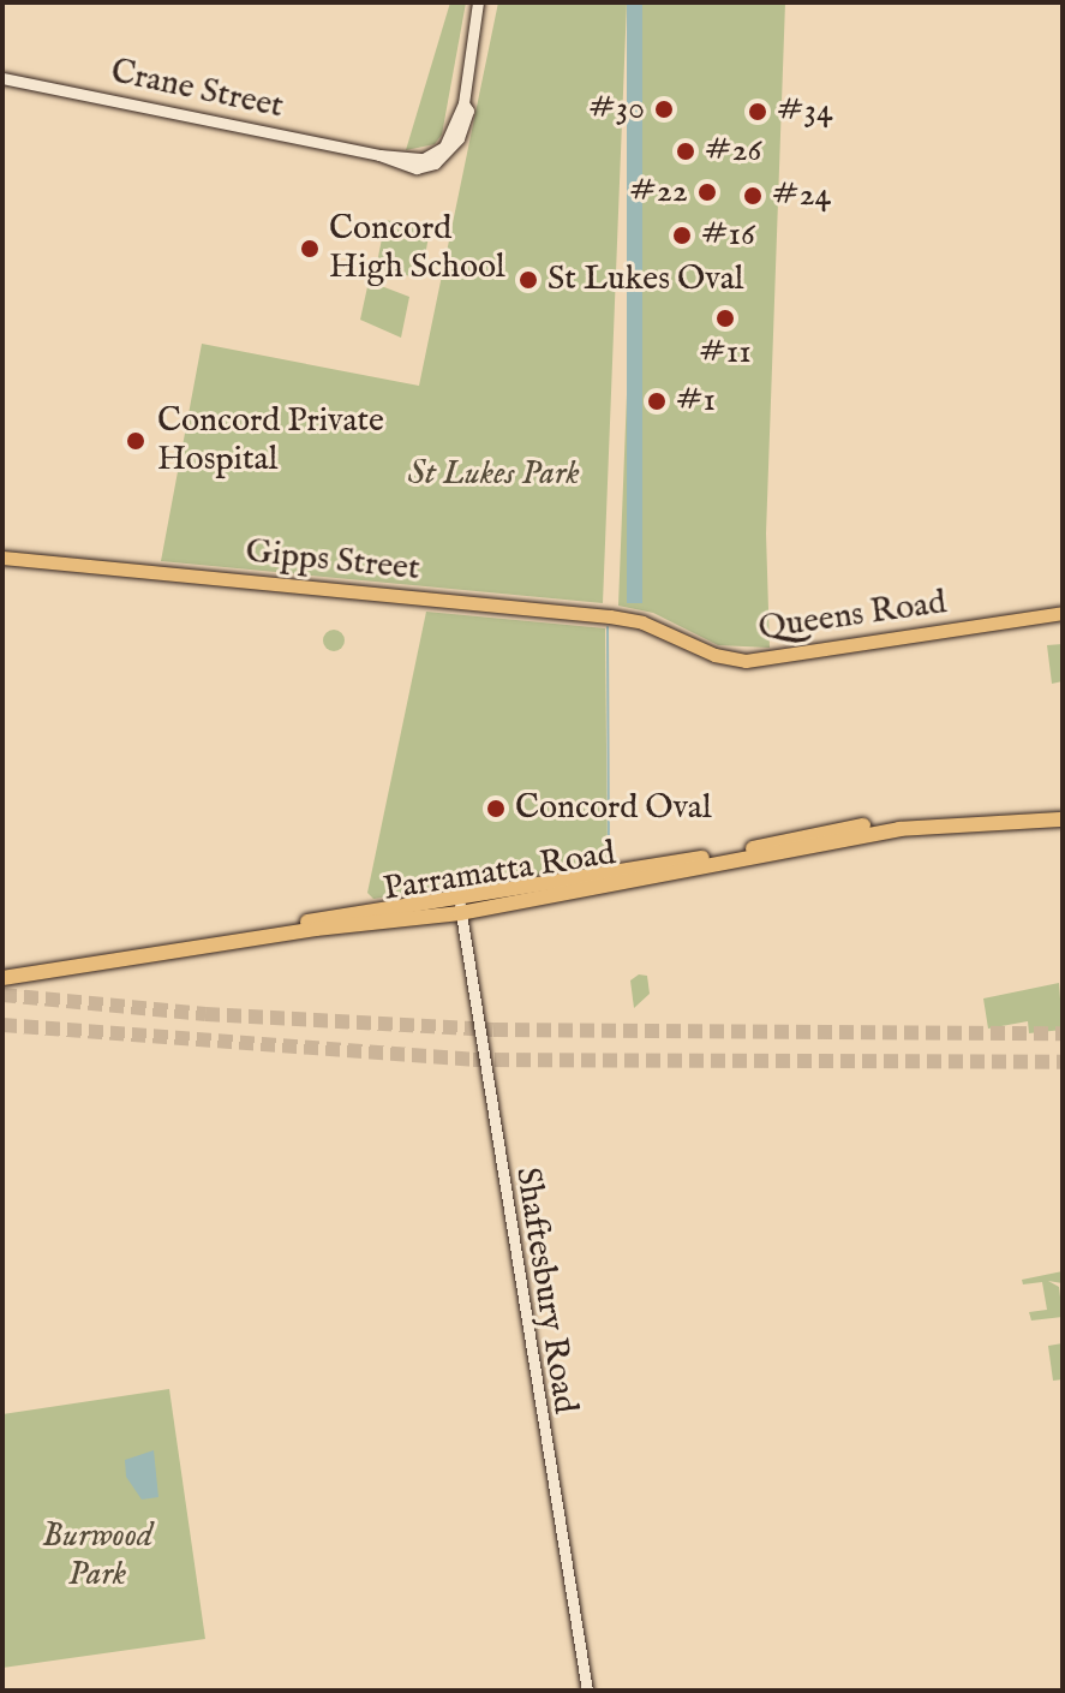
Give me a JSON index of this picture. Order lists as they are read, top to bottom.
{
  "streets": {
    "highway": ["Parramatta Road"],
    "main road": [
      "Crane Street",
      "Gipps Street",
      "Queens Road",
      "Shaftesbury Road"
    ]
  },
  "crossings": [
    ["Gipps Street", "Queens Road"],
    ["Parramatta Road", "Shaftesbury Road"]
  ],
  "parks": ["St Lukes Park", "Burwood Park"],
  "places": [
    "#30",
    "#34",
    "#26",
    "#22",
    "#24",
    "#16",
    "Concord High School",
    "St Lukes Oval",
    "#11",
    "#1",
    "Concord Private Hospital",
    "Concord Oval"
  ]
}
